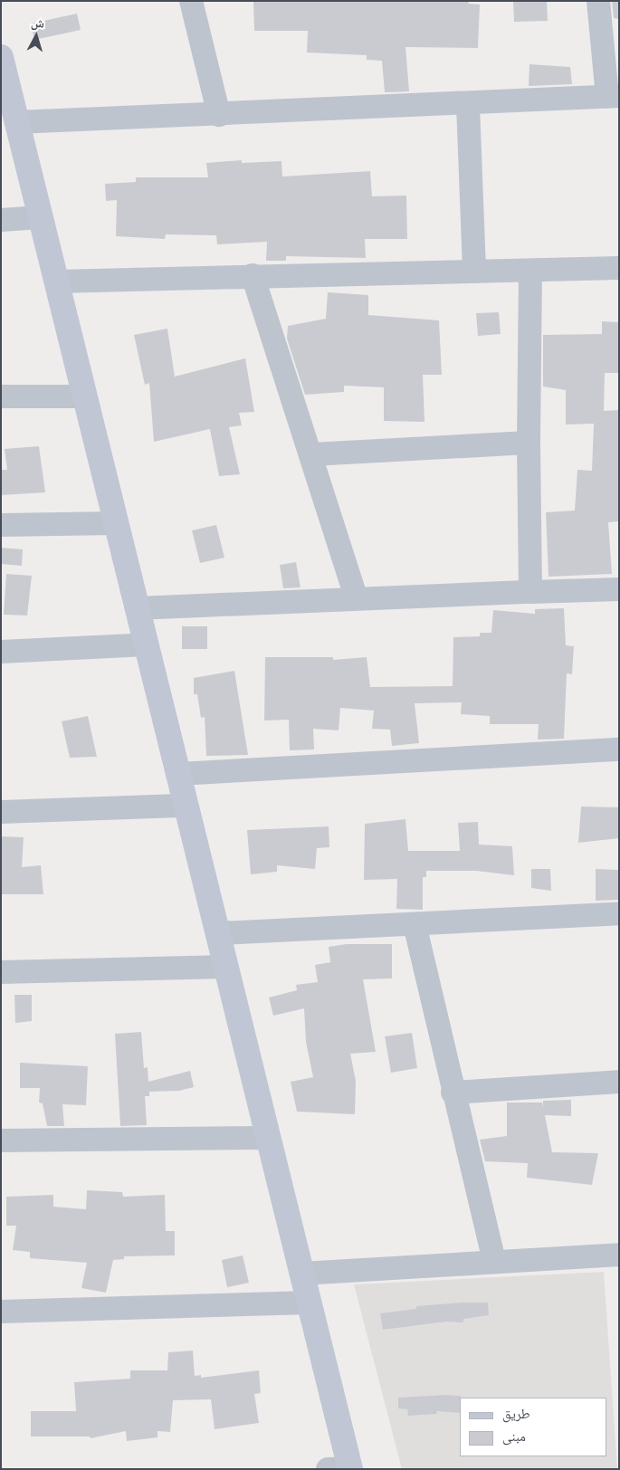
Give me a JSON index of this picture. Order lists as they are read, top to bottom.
{
  "legend": ["طريق", "مبنى"],
  "north": "top"
}
